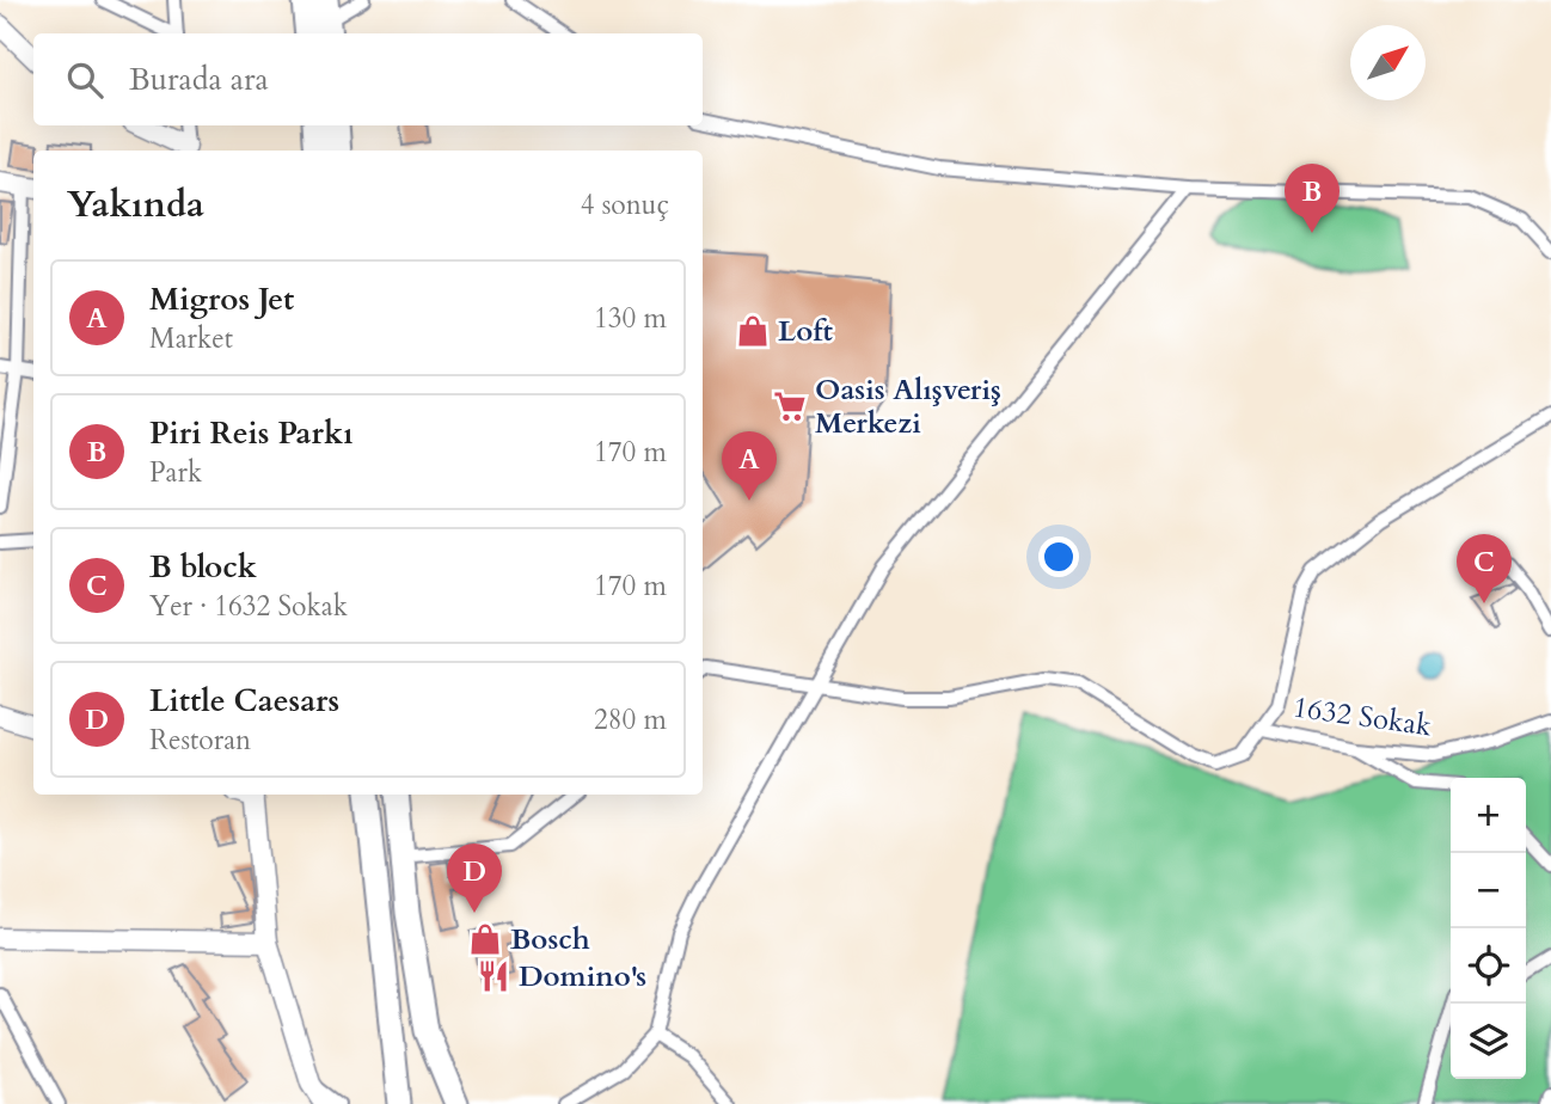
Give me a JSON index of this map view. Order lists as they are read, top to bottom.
{
  "streets": {
    "street": ["1632 Sokak"]
  },
  "places": {
    "shop": ["Loft", "Bosch"],
    "supermarket": ["Oasis Alışveriş Merkezi"],
    "restaurant": ["Domino's"]
  },
  "north": "top right",
  "page": {
    "search": "Burada ara",
    "heading": ["Yakında", "4 sonuç"],
    "pins": [
      "B",
      "A",
      "C",
      "D"
    ],
    "list": [
      {
        "mark": "A",
        "name": "Migros Jet",
        "note": "Market",
        "value": "130 m"
      },
      {
        "mark": "B",
        "name": "Piri Reis Parkı",
        "note": "Park",
        "value": "170 m"
      },
      {
        "mark": "C",
        "name": "B block",
        "note": "Yer · 1632 Sokak",
        "value": "170 m"
      },
      {
        "mark": "D",
        "name": "Little Caesars",
        "note": "Restoran",
        "value": "280 m"
      }
    ],
    "map_buttons": ["+", "−"]
  }
}
